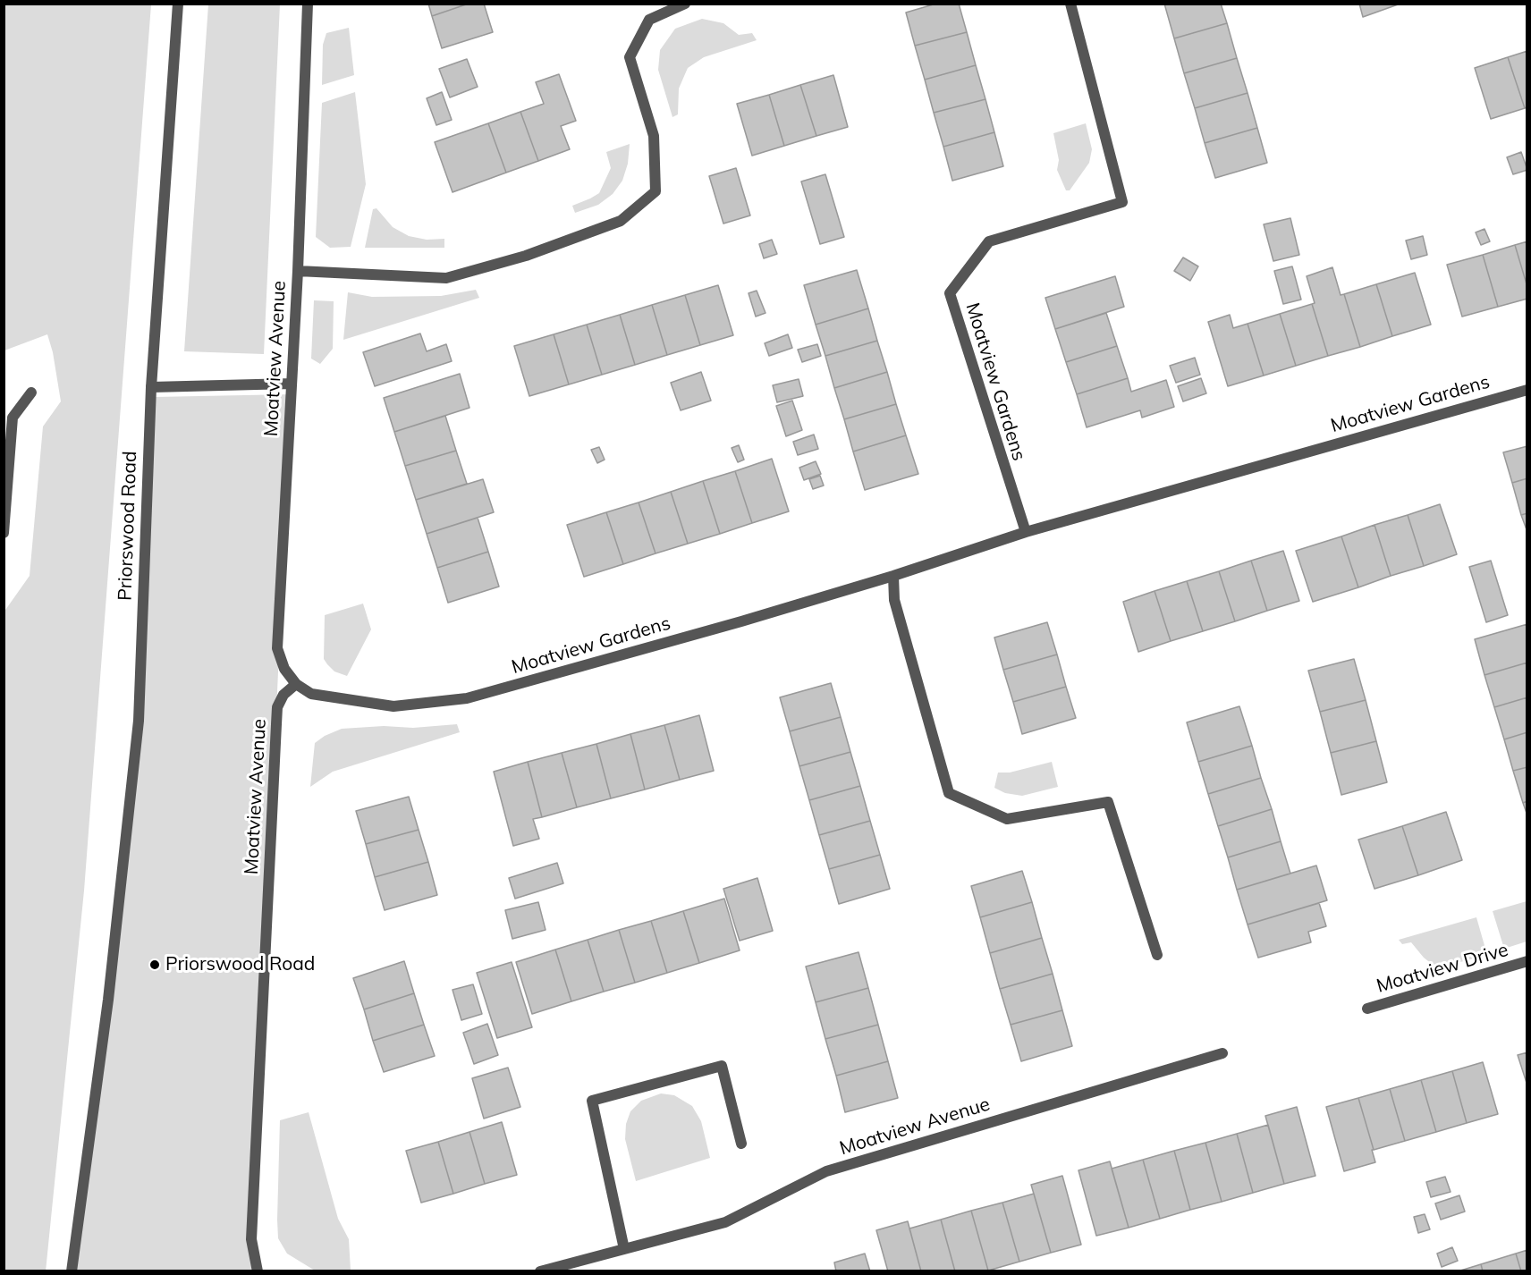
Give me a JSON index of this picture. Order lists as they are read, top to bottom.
{
  "streets": {
    "street": [
      "Moatview Avenue",
      "Moatview Gardens",
      "Priorswood Road",
      "Moatview Drive"
    ]
  },
  "crossings": [
    ["Moatview Avenue", "Moatview Gardens"]
  ],
  "places": ["Priorswood Road"]
}
